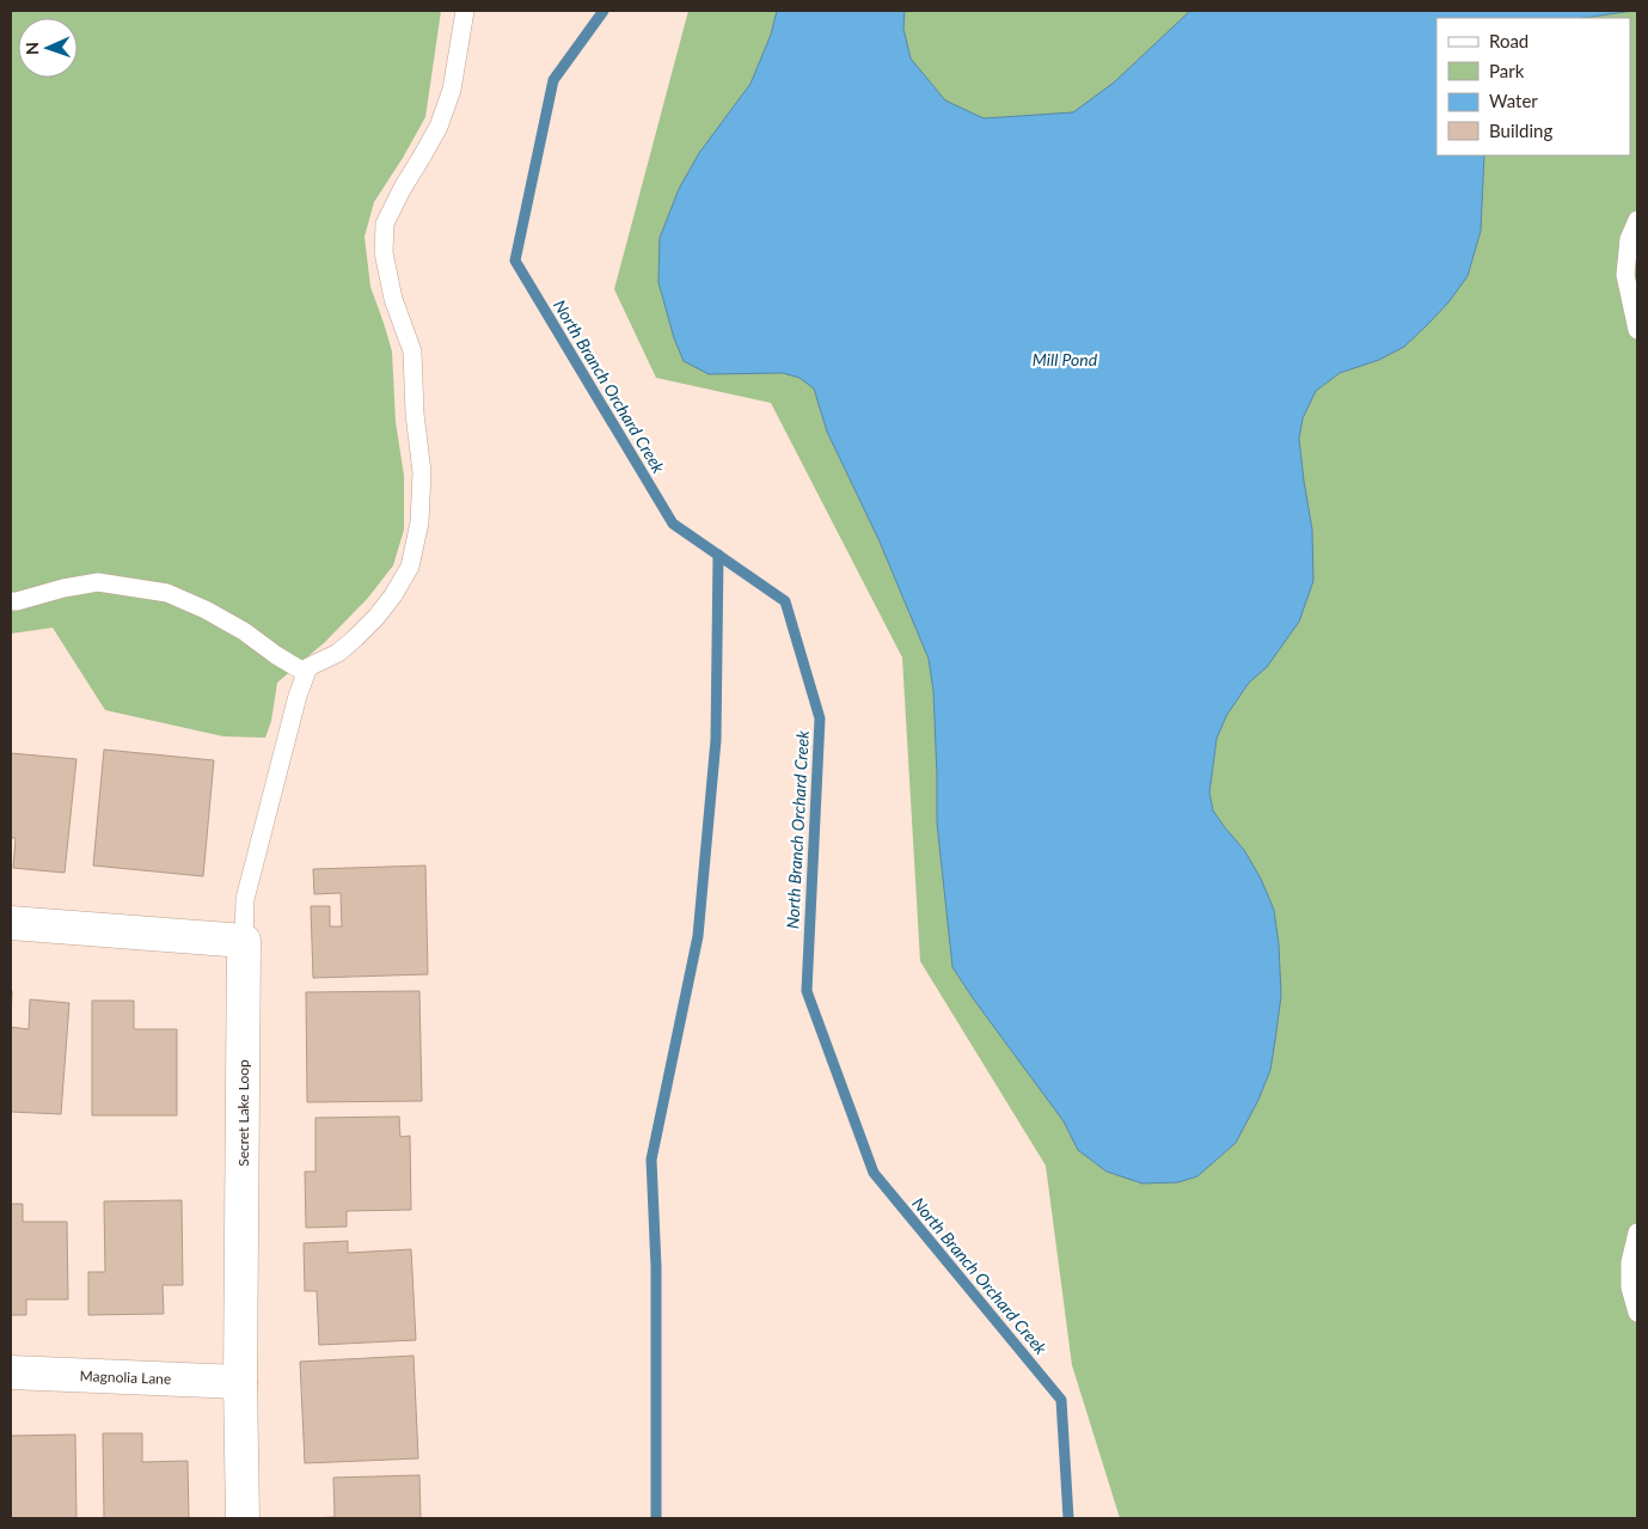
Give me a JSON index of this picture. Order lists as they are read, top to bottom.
{
  "streets": {
    "street": ["Secret Lake Loop", "Magnolia Lane"]
  },
  "crossings": [
    ["Secret Lake Loop", "Magnolia Lane"]
  ],
  "water": ["Mill Pond", "North Branch Orchard Creek"],
  "legend": [
    "Road",
    "Park",
    "Water",
    "Building"
  ],
  "north": "left"
}
